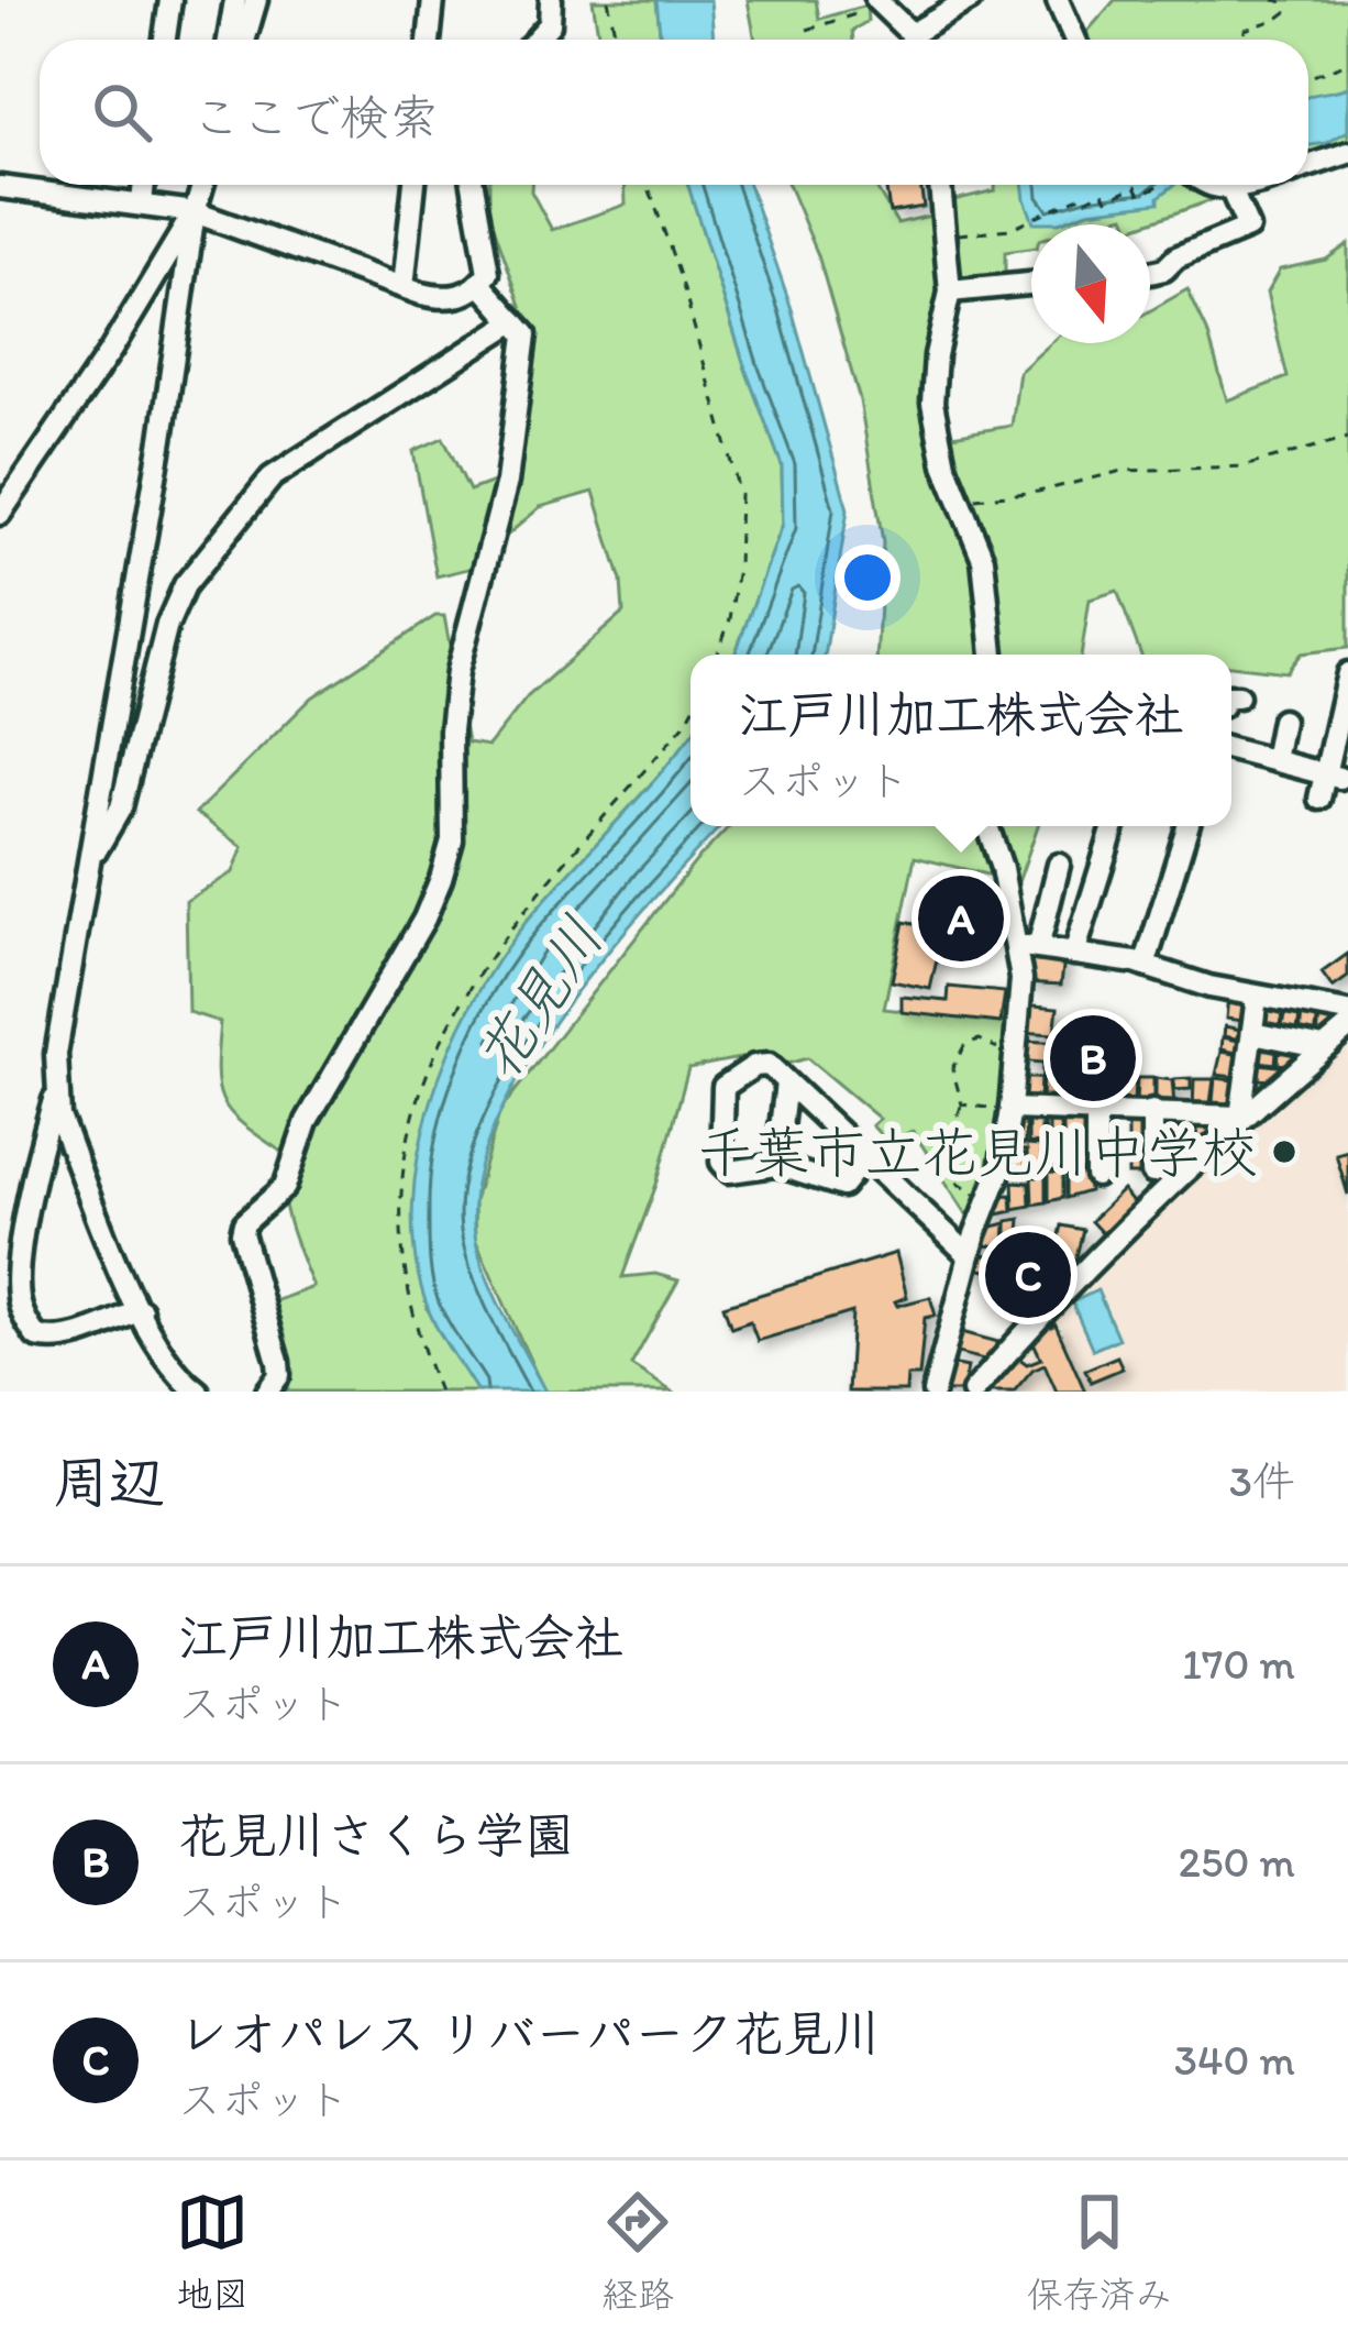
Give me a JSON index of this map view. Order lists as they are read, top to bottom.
{
  "water": ["花見川"],
  "places": ["千葉市立花見川中学校"],
  "north": "bottom",
  "page": {
    "search": "ここで検索",
    "popup": ["江戸川加工株式会社", "スポット"],
    "pins": ["A", "B", "C"],
    "heading": ["周辺", "3件"],
    "list": [
      {
        "mark": "A",
        "name": "江戸川加工株式会社",
        "note": "スポット",
        "value": "170 m"
      },
      {
        "mark": "B",
        "name": "花見川さくら学園",
        "note": "スポット",
        "value": "250 m"
      },
      {
        "mark": "C",
        "name": "レオパレス リバーパーク花見川",
        "note": "スポット",
        "value": "340 m"
      }
    ],
    "nav": ["地図", "経路", "保存済み"]
  }
}
